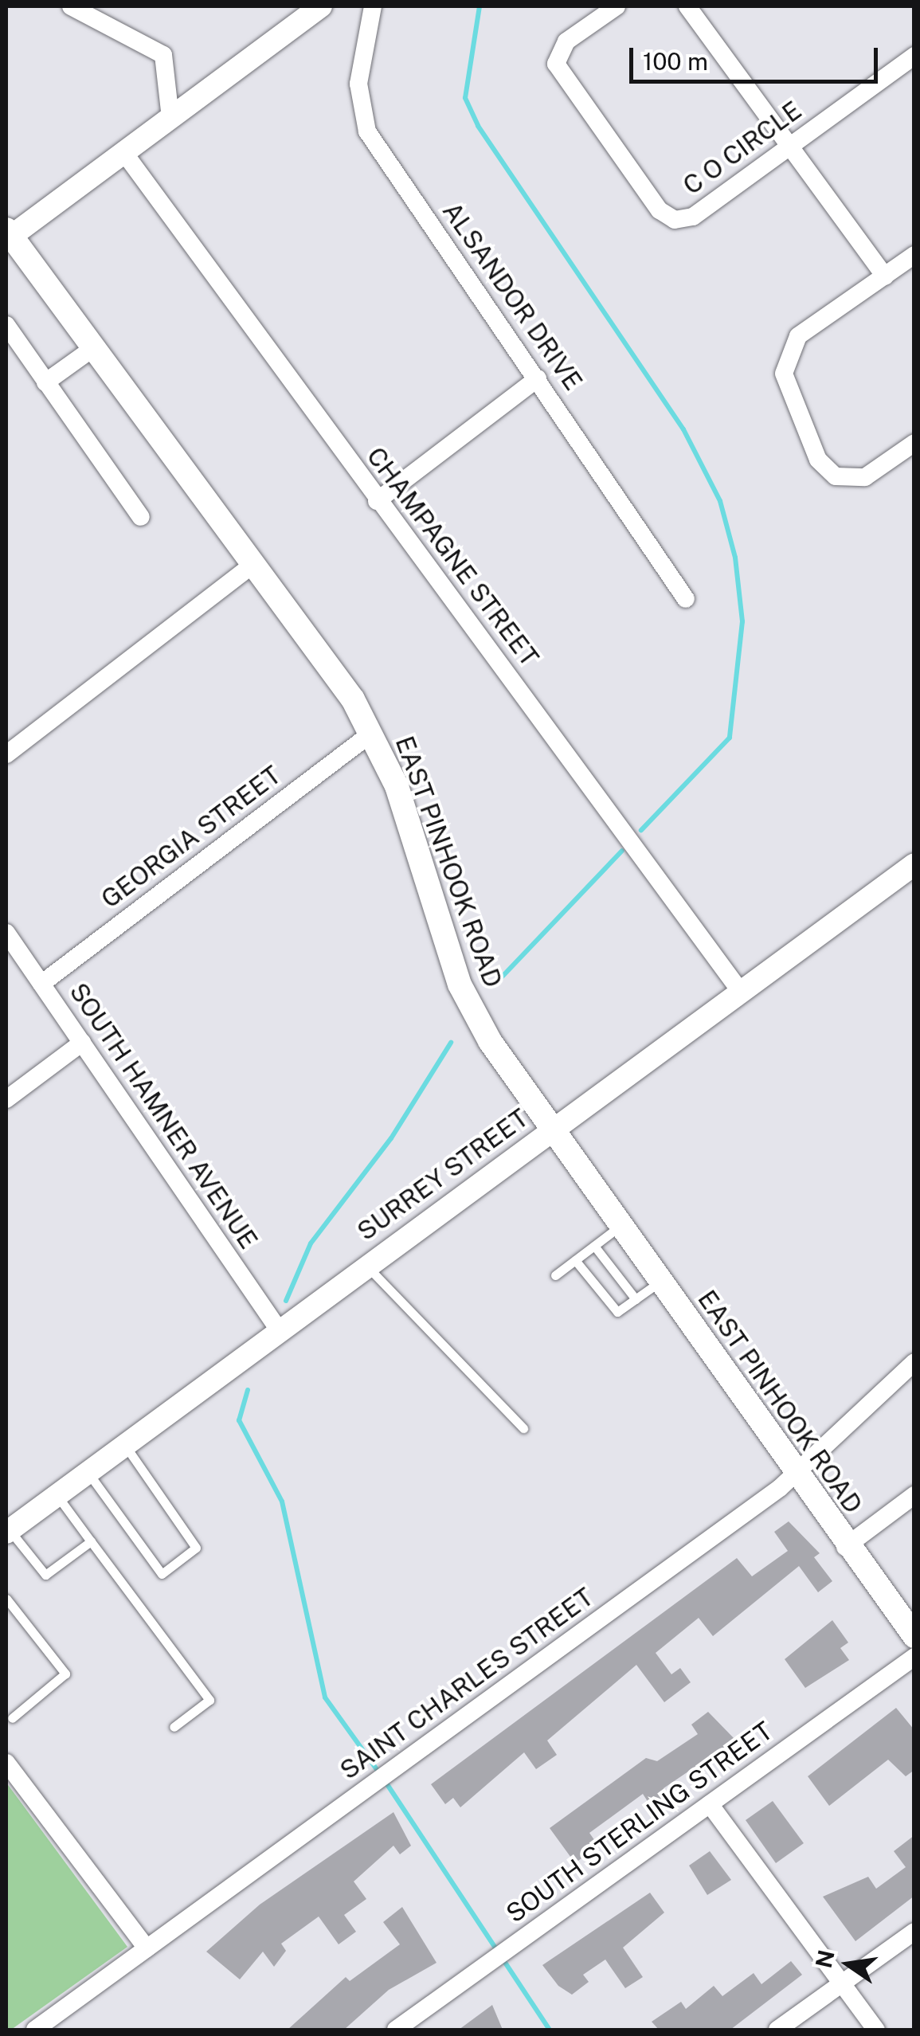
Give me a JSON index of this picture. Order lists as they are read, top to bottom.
{
  "streets": {
    "main road": ["EAST PINHOOK ROAD"],
    "street": [
      "C O CIRCLE",
      "ALSANDOR DRIVE",
      "CHAMPAGNE STREET",
      "GEORGIA STREET",
      "SOUTH HAMNER AVENUE",
      "SURREY STREET",
      "SAINT CHARLES STREET",
      "SOUTH STERLING STREET"
    ]
  },
  "crossings": [
    ["CHAMPAGNE STREET", "SURREY STREET"],
    ["GEORGIA STREET", "EAST PINHOOK ROAD"],
    ["GEORGIA STREET", "SOUTH HAMNER AVENUE"],
    ["EAST PINHOOK ROAD", "SURREY STREET"],
    ["EAST PINHOOK ROAD", "SAINT CHARLES STREET"],
    ["SOUTH HAMNER AVENUE", "SURREY STREET"]
  ],
  "scale_bar": "100 m",
  "north": "left"
}
